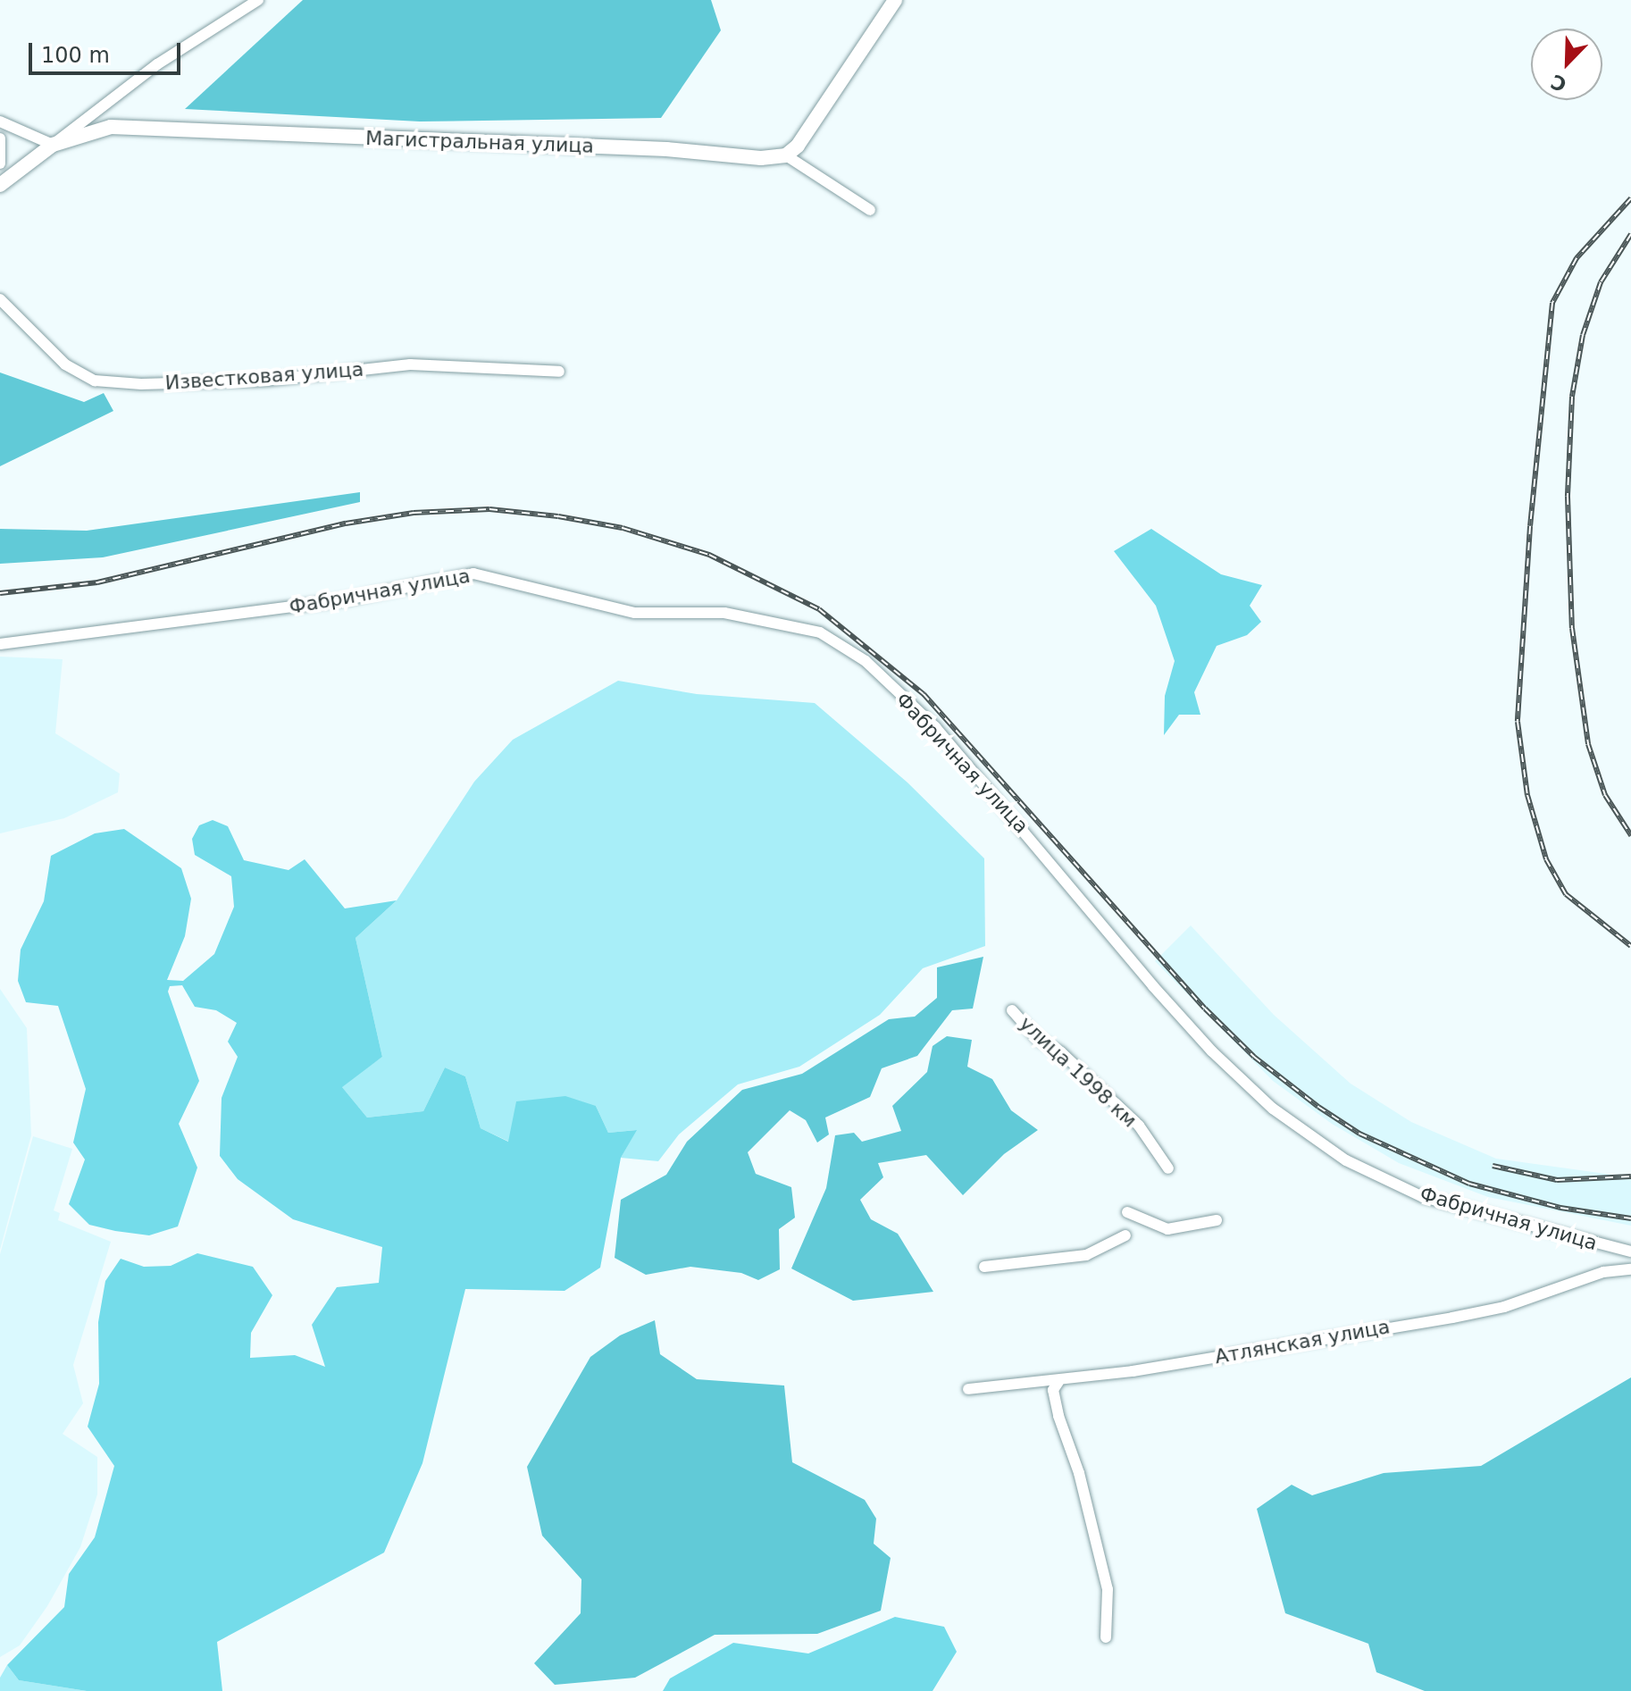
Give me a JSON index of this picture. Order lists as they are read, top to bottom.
{
  "streets": {
    "street": [
      "Магистральная улица",
      "Известковая улица",
      "Фабричная улица",
      "улица 1998 км",
      "Атлянская улица"
    ]
  },
  "scale_bar": "100 m",
  "north": "bottom left"
}
